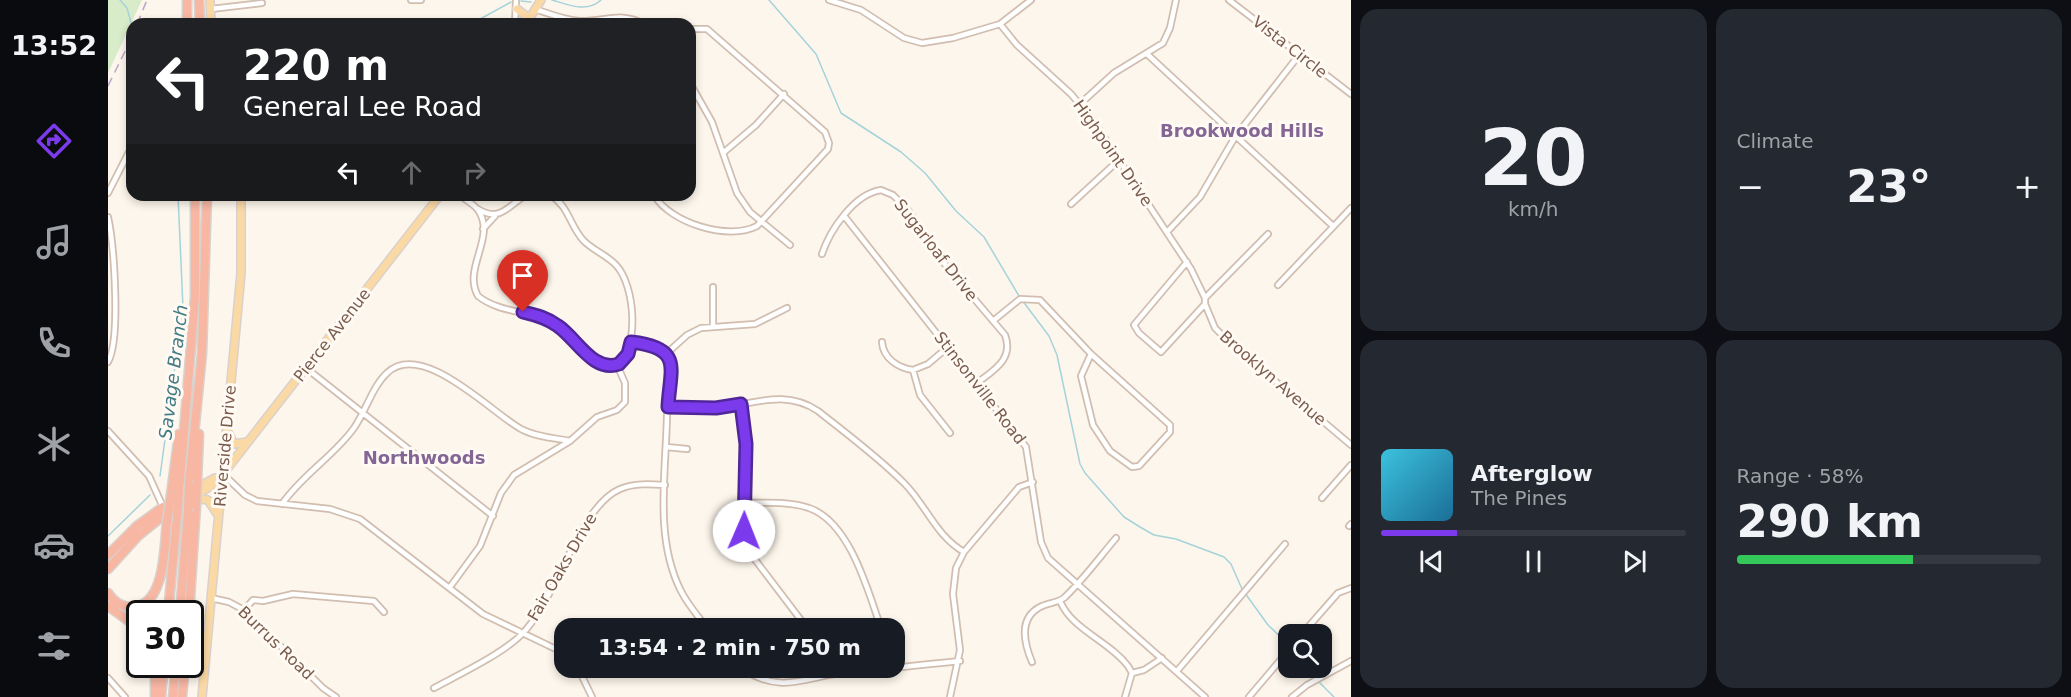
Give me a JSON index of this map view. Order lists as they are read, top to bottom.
{
  "streets": {
    "main road": ["Pierce Avenue", "Riverside Drive"],
    "street": [
      "Vista Circle",
      "Highpoint Drive",
      "Sugarloaf Drive",
      "Brooklyn Avenue",
      "Stinsonville Road",
      "Fair Oaks Drive",
      "Burrus Road"
    ]
  },
  "crossings": [
    ["Highpoint Drive", "Brooklyn Avenue"],
    ["Sugarloaf Drive", "Stinsonville Road"],
    ["Pierce Avenue", "Riverside Drive"],
    ["Riverside Drive", "Burrus Road"]
  ],
  "districts": ["Brookwood Hills", "Northwoods"],
  "water": ["Savage Branch"],
  "page": {
    "tabs": "13:52",
    "tile": [
      ["20", "km/h"],
      "Climate",
      ["Range · 58%", "290 km"]
    ],
    "turn": ["220 m", "General Lee Road"],
    "heat": ["−", "23°", "+"],
    "song": ["Afterglow", "The Pines"],
    "limit": "30",
    "trip": "13:54 · 2 min · 750 m"
  }
}
